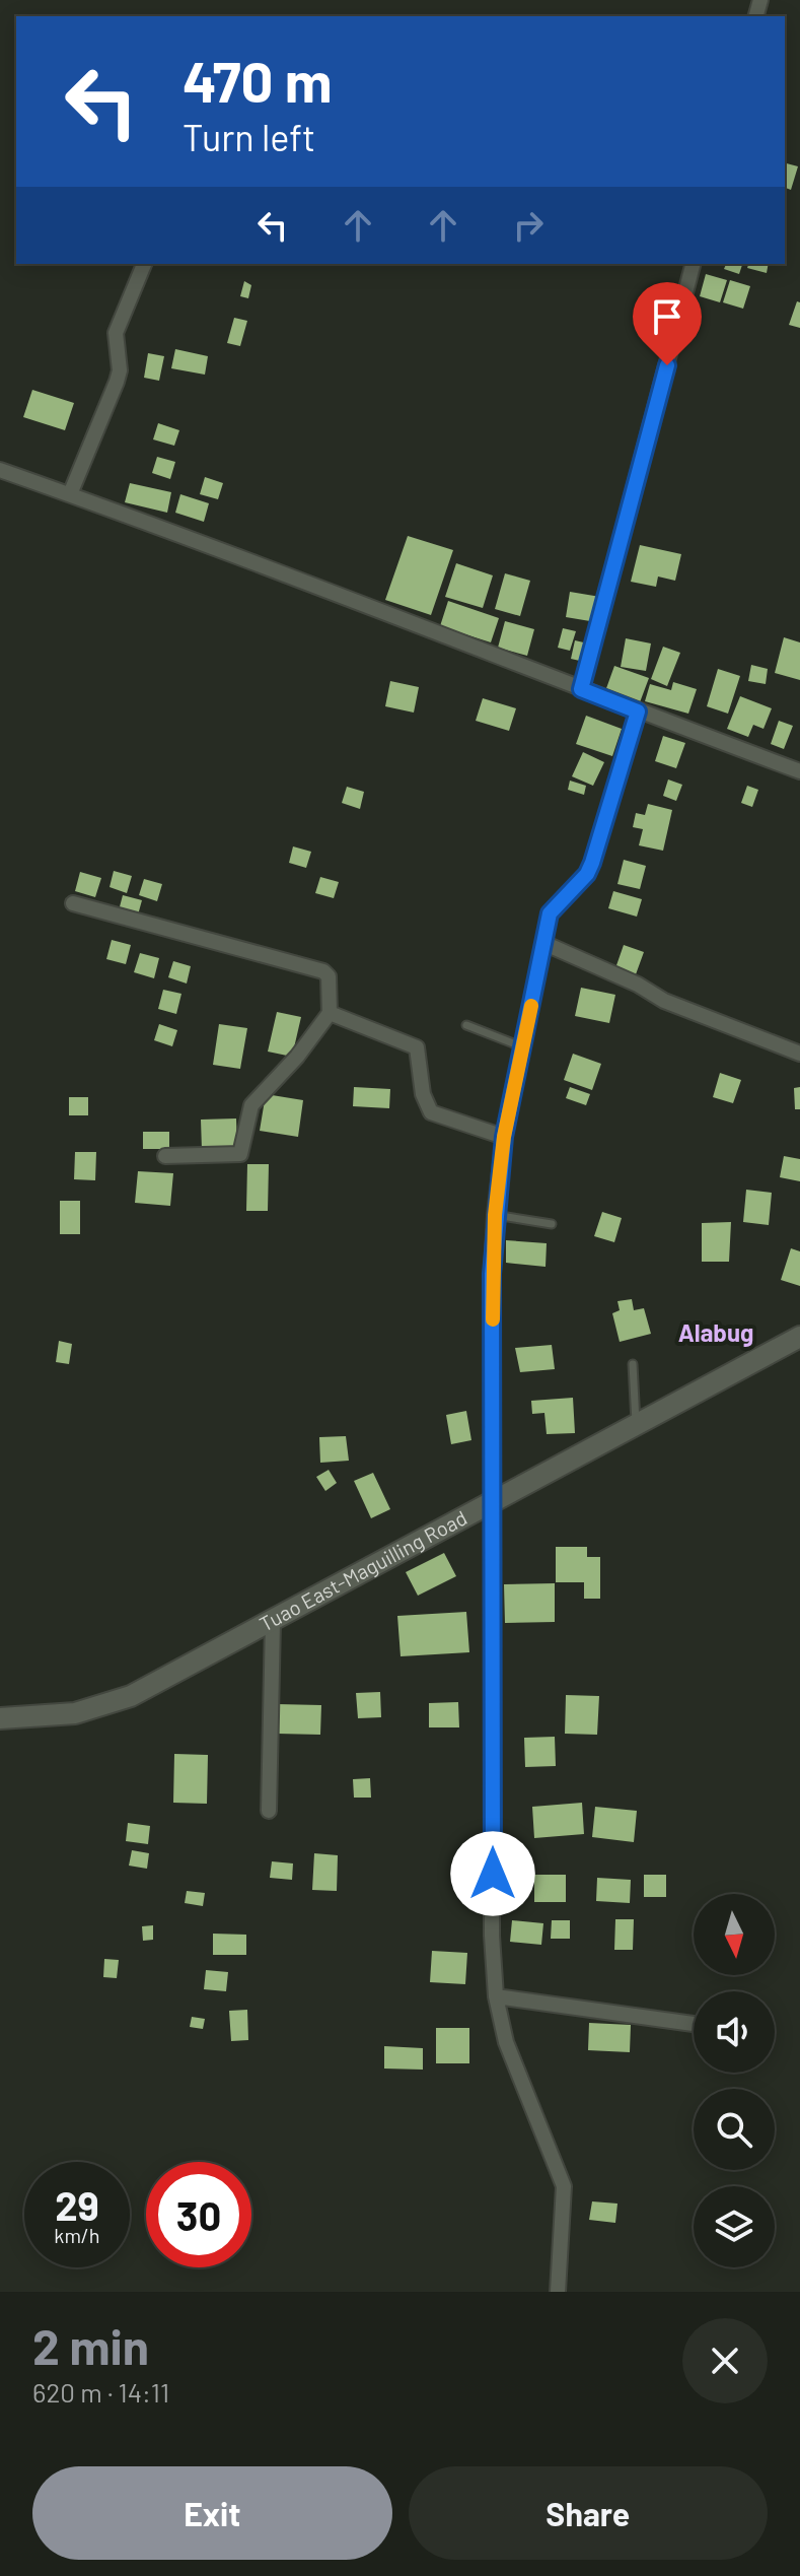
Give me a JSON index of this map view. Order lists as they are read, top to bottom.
{
  "streets": {
    "main road": ["Tuao East-Maguilling Road"]
  },
  "districts": ["Alabug"],
  "north": "bottom",
  "page": {
    "turn": ["470 m", "Turn left"],
    "speed": "29 km/h",
    "limit": "30",
    "heading": ["2 min", "620 m · 14:11"],
    "buttons": ["Exit", "Share"]
  }
}
